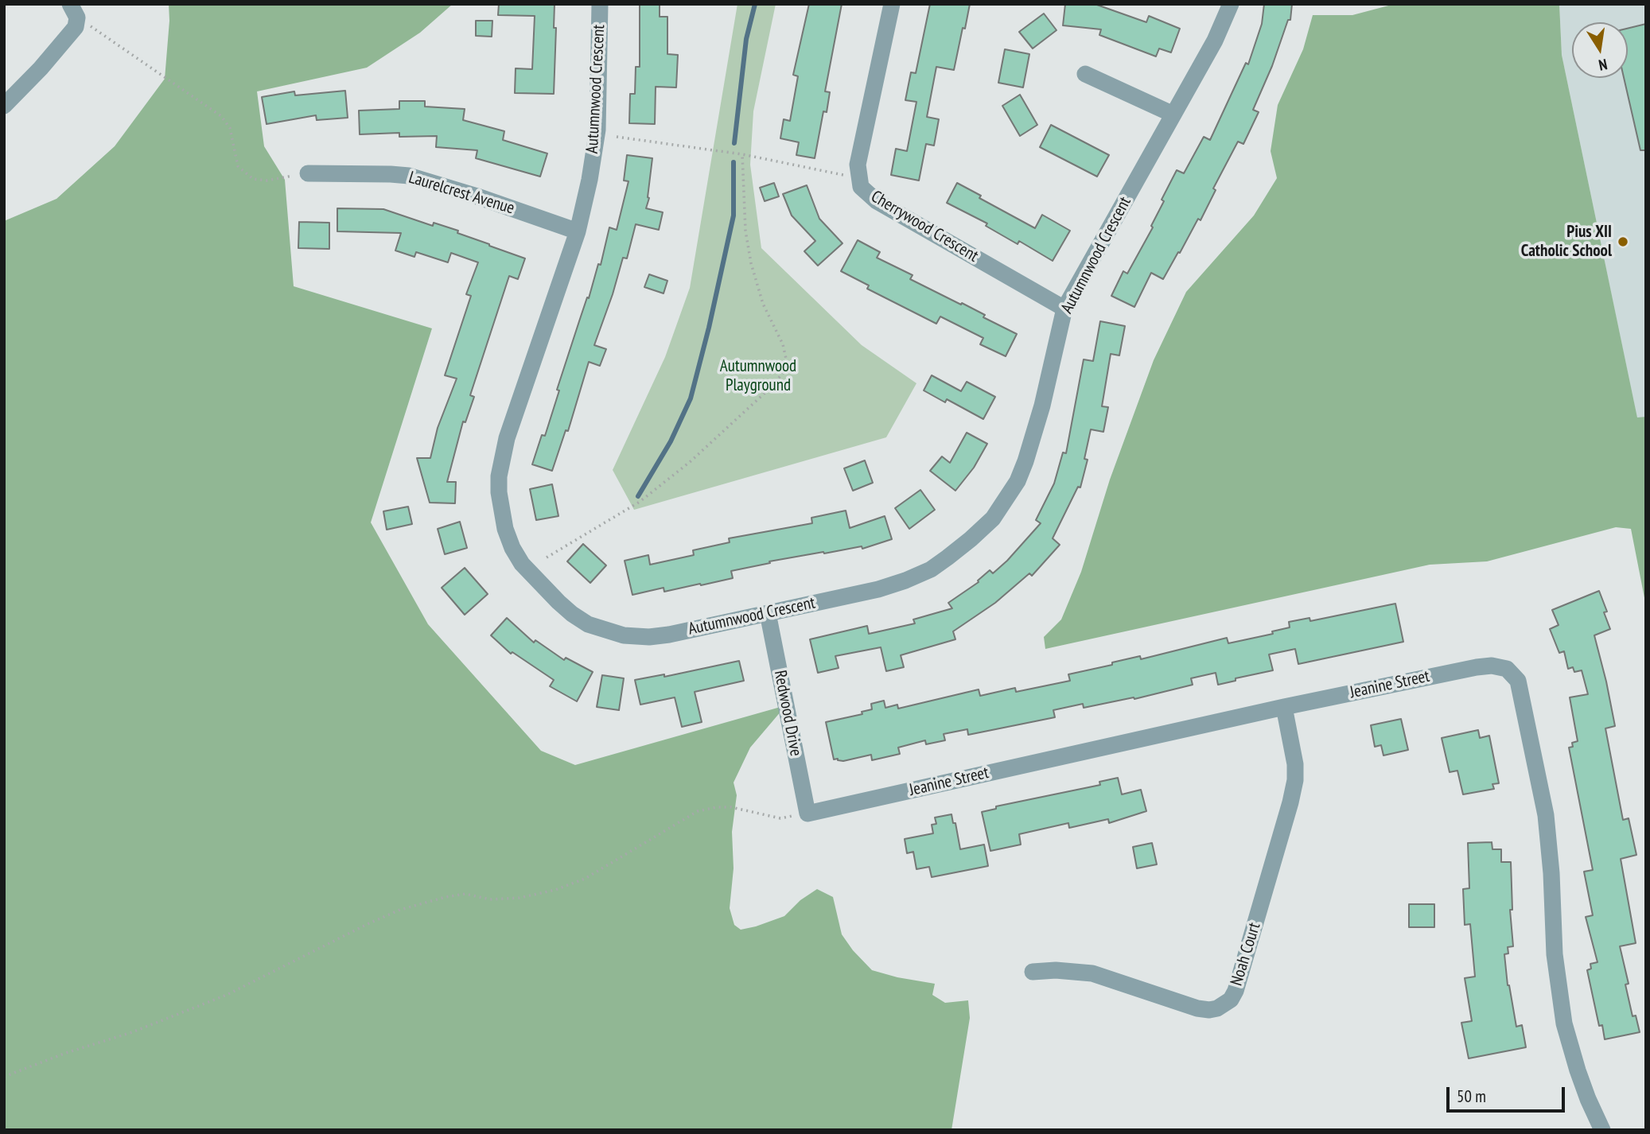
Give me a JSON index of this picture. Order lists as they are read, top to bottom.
{
  "streets": {
    "street": [
      "Autumnwood Crescent",
      "Laurelcrest Avenue",
      "Cherrywood Crescent",
      "Jeanine Street",
      "Redwood Drive",
      "Noah Court"
    ]
  },
  "crossings": [
    ["Autumnwood Crescent", "Laurelcrest Avenue"],
    ["Autumnwood Crescent", "Cherrywood Crescent"],
    ["Autumnwood Crescent", "Redwood Drive"],
    ["Jeanine Street", "Redwood Drive"],
    ["Jeanine Street", "Noah Court"]
  ],
  "parks": ["Autumnwood Playground"],
  "places": ["Pius XII Catholic School"],
  "scale_bar": "50 m",
  "north": "bottom"
}
